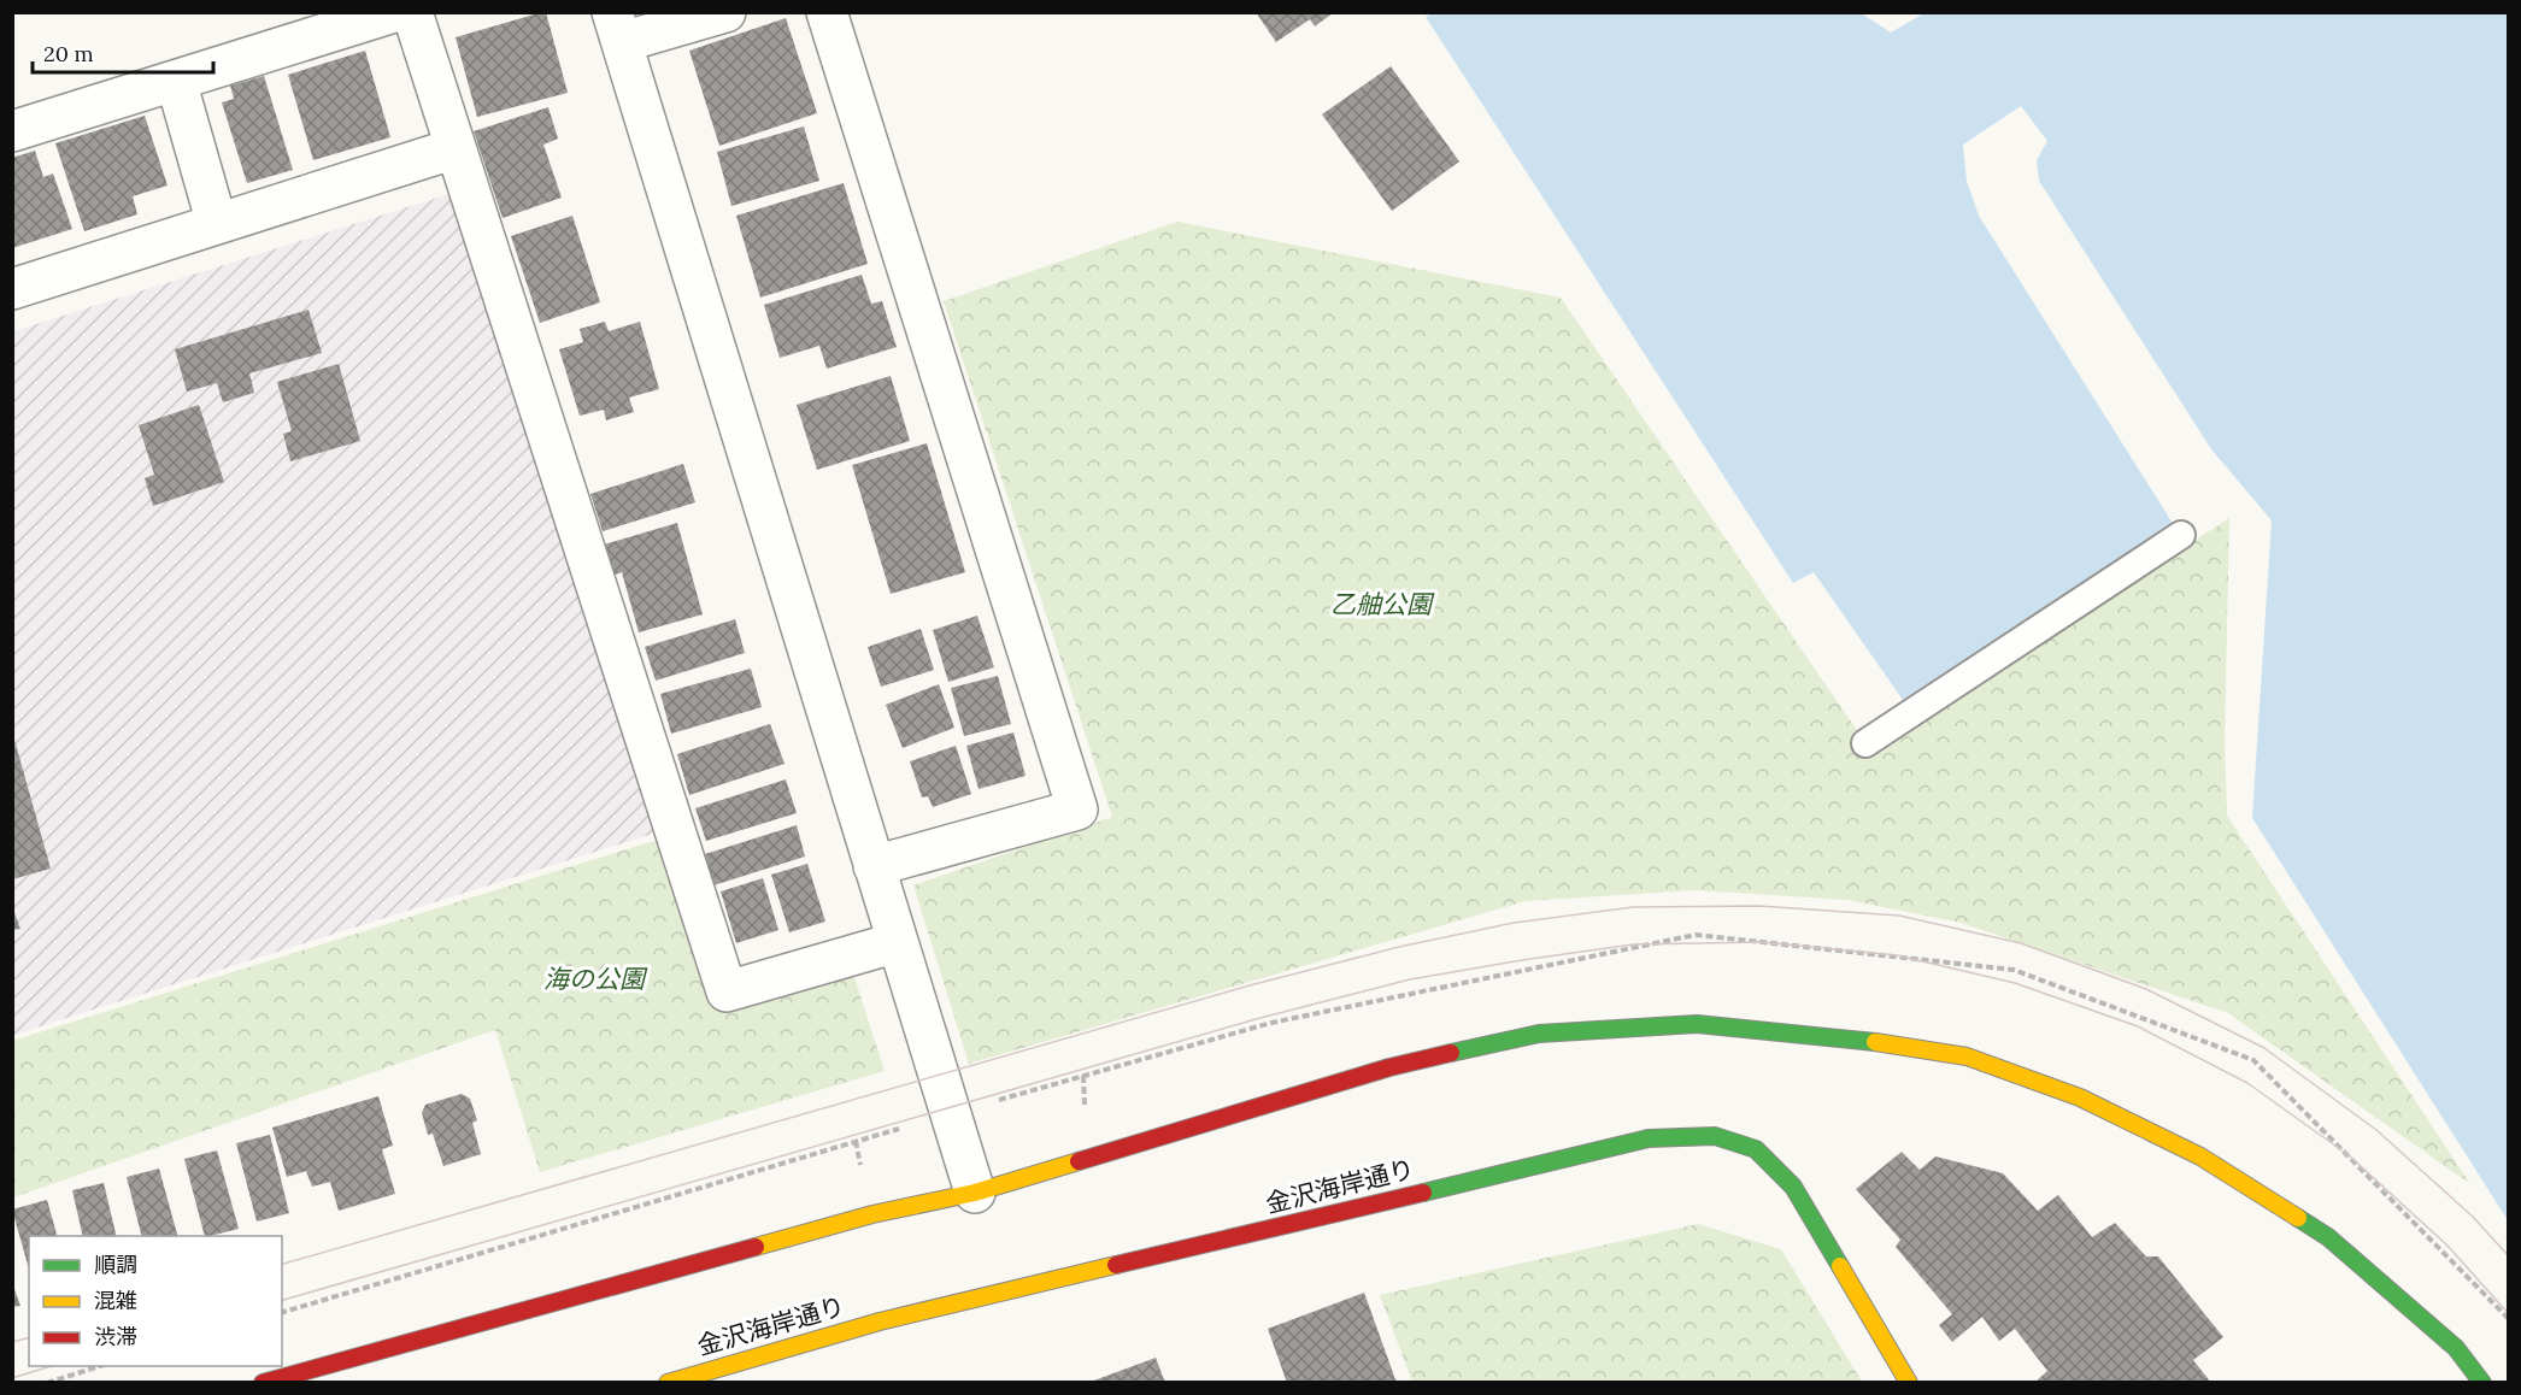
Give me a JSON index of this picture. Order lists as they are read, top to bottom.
{
  "streets": {
    "street": ["金沢海岸通り"]
  },
  "parks": ["乙舳公園", "海の公園"],
  "legend": ["順調", "混雑", "渋滞"],
  "scale_bar": "20 m"
}
